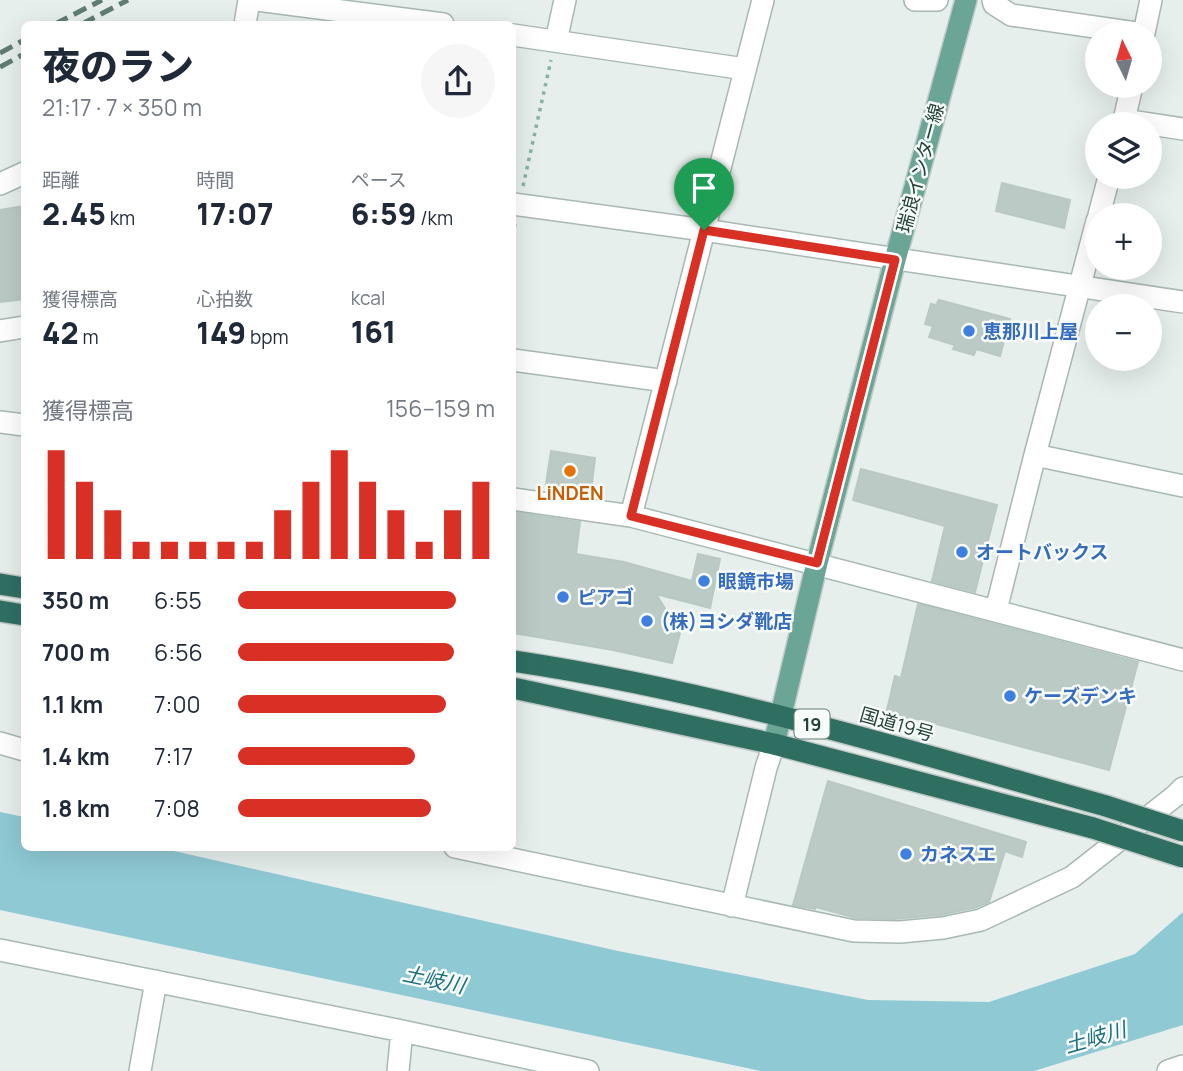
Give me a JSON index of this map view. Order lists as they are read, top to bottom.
{
  "streets": {
    "highway": ["19", "国道19号"],
    "main road": ["瑞浪インター線"]
  },
  "crossings": [
    ["瑞浪インター線", "19"],
    ["瑞浪インター線", "国道19号"]
  ],
  "water": ["土岐川"],
  "places": [
    "恵那川上屋",
    "LiNDEN",
    "オートバックス",
    "眼鏡市場",
    "ピアゴ",
    "(株)ヨシダ靴店",
    "ケーズデンキ",
    "カネスエ"
  ],
  "north": "top",
  "page": {
    "map_buttons": ["+", "−"],
    "heading": ["夜のラン", "21:17 · 7 × 350 m"],
    "stats": [
      ["距離", "2.45 km"],
      ["時間", "17:07"],
      ["ペース", "6:59 /km"],
      ["獲得標高", "42 m"],
      ["心拍数", "149 bpm"],
      ["kcal", "161"]
    ],
    "chart": ["獲得標高", "156–159 m"],
    "list": [
      {
        "name": "350 m",
        "note": "6:55"
      },
      {
        "name": "700 m",
        "note": "6:56"
      },
      {
        "name": "1.1 km",
        "note": "7:00"
      },
      {
        "name": "1.4 km",
        "note": "7:17"
      },
      {
        "name": "1.8 km",
        "note": "7:08"
      }
    ]
  }
}
